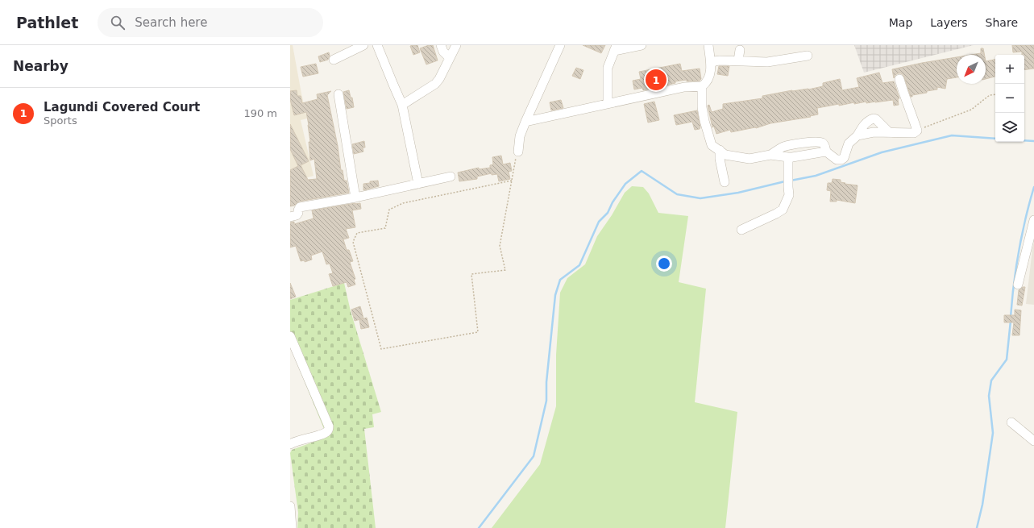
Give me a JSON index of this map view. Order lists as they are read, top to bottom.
{
  "north": "bottom left",
  "page": {
    "header": "Pathlet",
    "search": "Search here",
    "nav": ["Map", "Layers", "Share"],
    "heading": "Nearby",
    "map_buttons": ["+", "−"],
    "pins": "1",
    "list": [
      {
        "mark": "1",
        "name": "Lagundi Covered Court",
        "note": "Sports",
        "value": "190 m"
      }
    ]
  }
}
